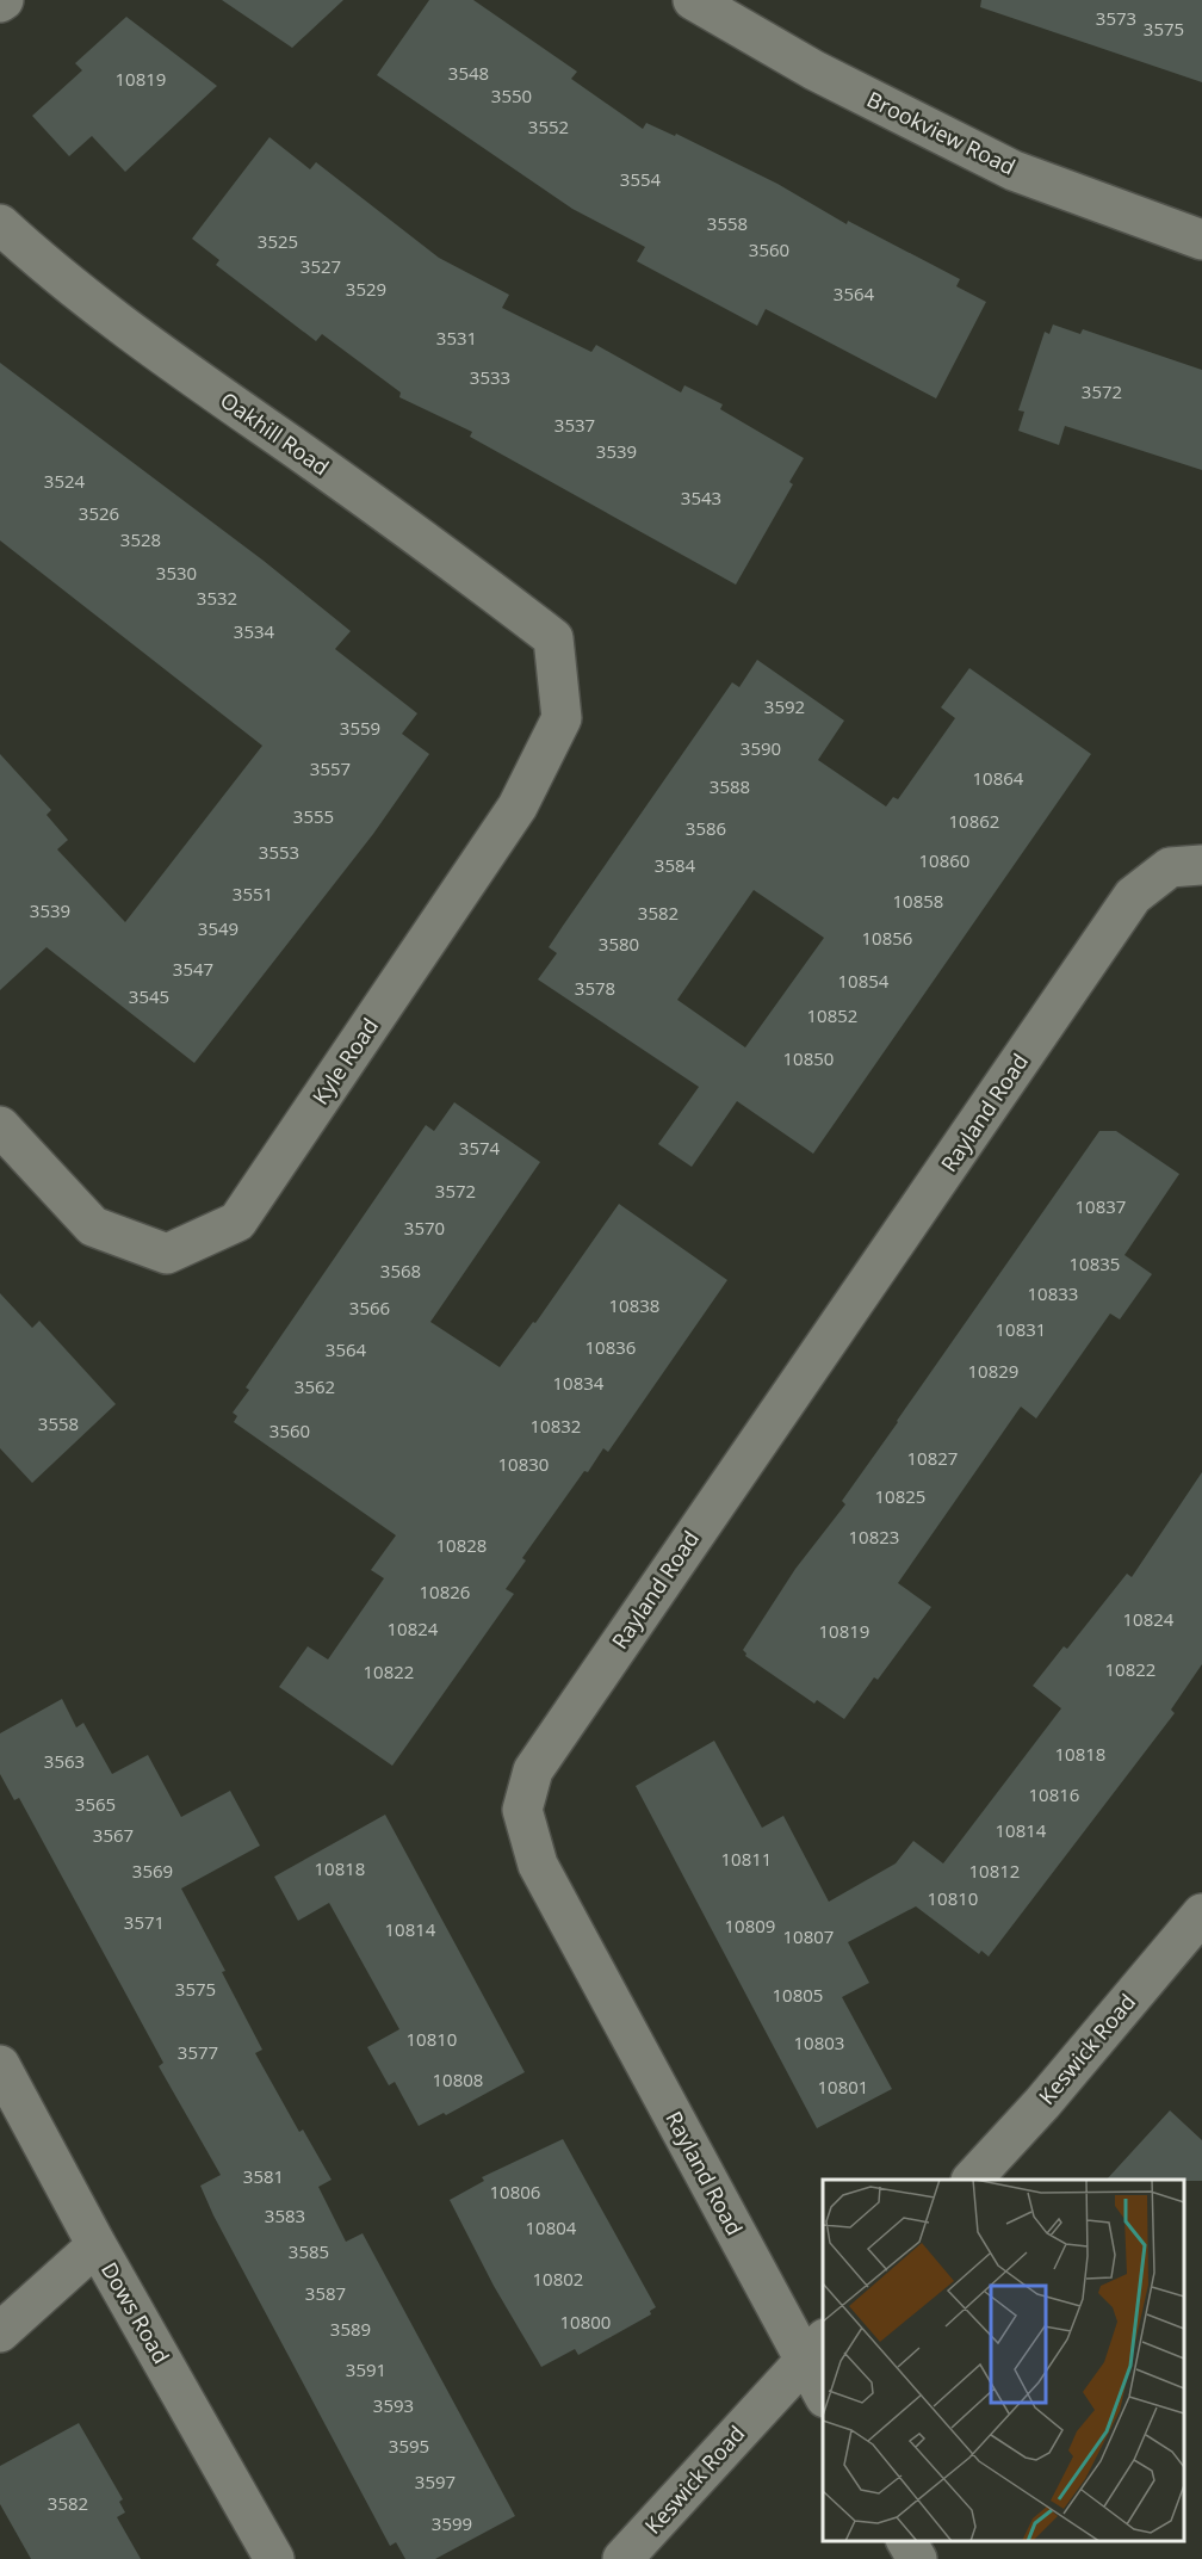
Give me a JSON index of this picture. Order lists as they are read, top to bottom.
{
  "streets": {
    "street": [
      "Brookview Road",
      "Oakhill Road",
      "Kyle Road",
      "Rayland Road",
      "Keswick Road",
      "Dows Road"
    ]
  },
  "crossings": [
    ["Oakhill Road", "Kyle Road"],
    ["Rayland Road", "Keswick Road"]
  ],
  "house_numbers": [
    "3573",
    "3575",
    "3548",
    "10819",
    "3550",
    "3552",
    "3554",
    "3558",
    "3525",
    "3560",
    "3527",
    "3529",
    "3564",
    "3531",
    "3533",
    "3572",
    "3537",
    "3539",
    "3524",
    "3543",
    "3526",
    "3528",
    "3530",
    "3532",
    "3534",
    "3592",
    "3559",
    "3590",
    "3557",
    "10864",
    "3588",
    "3555",
    "10862",
    "3586",
    "3553",
    "10860",
    "3584",
    "3551",
    "10858",
    "3539",
    "3582",
    "3549",
    "10856",
    "3580",
    "3547",
    "10854",
    "3578",
    "3545",
    "10852",
    "10850",
    "3574",
    "3572",
    "10837",
    "3570",
    "10835",
    "3568",
    "10833",
    "10838",
    "3566",
    "10831",
    "10836",
    "3564",
    "10829",
    "10834",
    "3562",
    "3558",
    "10832",
    "3560",
    "10827",
    "10830",
    "10825",
    "10823",
    "10828",
    "10826",
    "10824",
    "10824",
    "10819",
    "10822",
    "10822",
    "10818",
    "3563",
    "10816",
    "3565",
    "10814",
    "3567",
    "10811",
    "10818",
    "3569",
    "10812",
    "10810",
    "3571",
    "10809",
    "10814",
    "10807",
    "3575",
    "10805",
    "10810",
    "10803",
    "3577",
    "10808",
    "10801",
    "3581",
    "10806",
    "3583",
    "10804",
    "3585",
    "10802",
    "3587",
    "10800",
    "3589",
    "3591",
    "3593",
    "3595",
    "3597",
    "3582",
    "3599"
  ]
}
